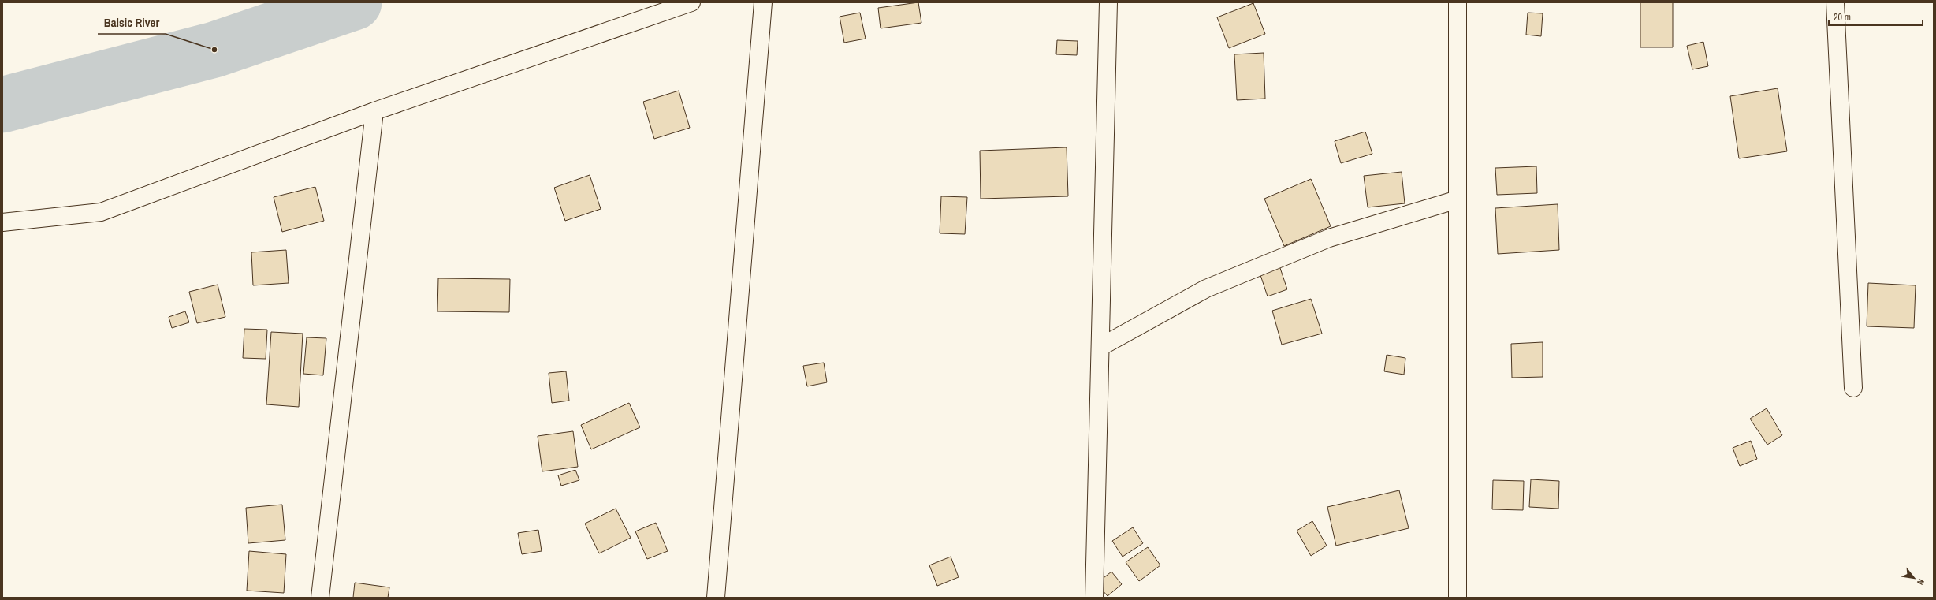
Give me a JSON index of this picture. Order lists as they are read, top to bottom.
{
  "places": ["Balsic River"],
  "scale_bar": "20 m",
  "north": "bottom right"
}
